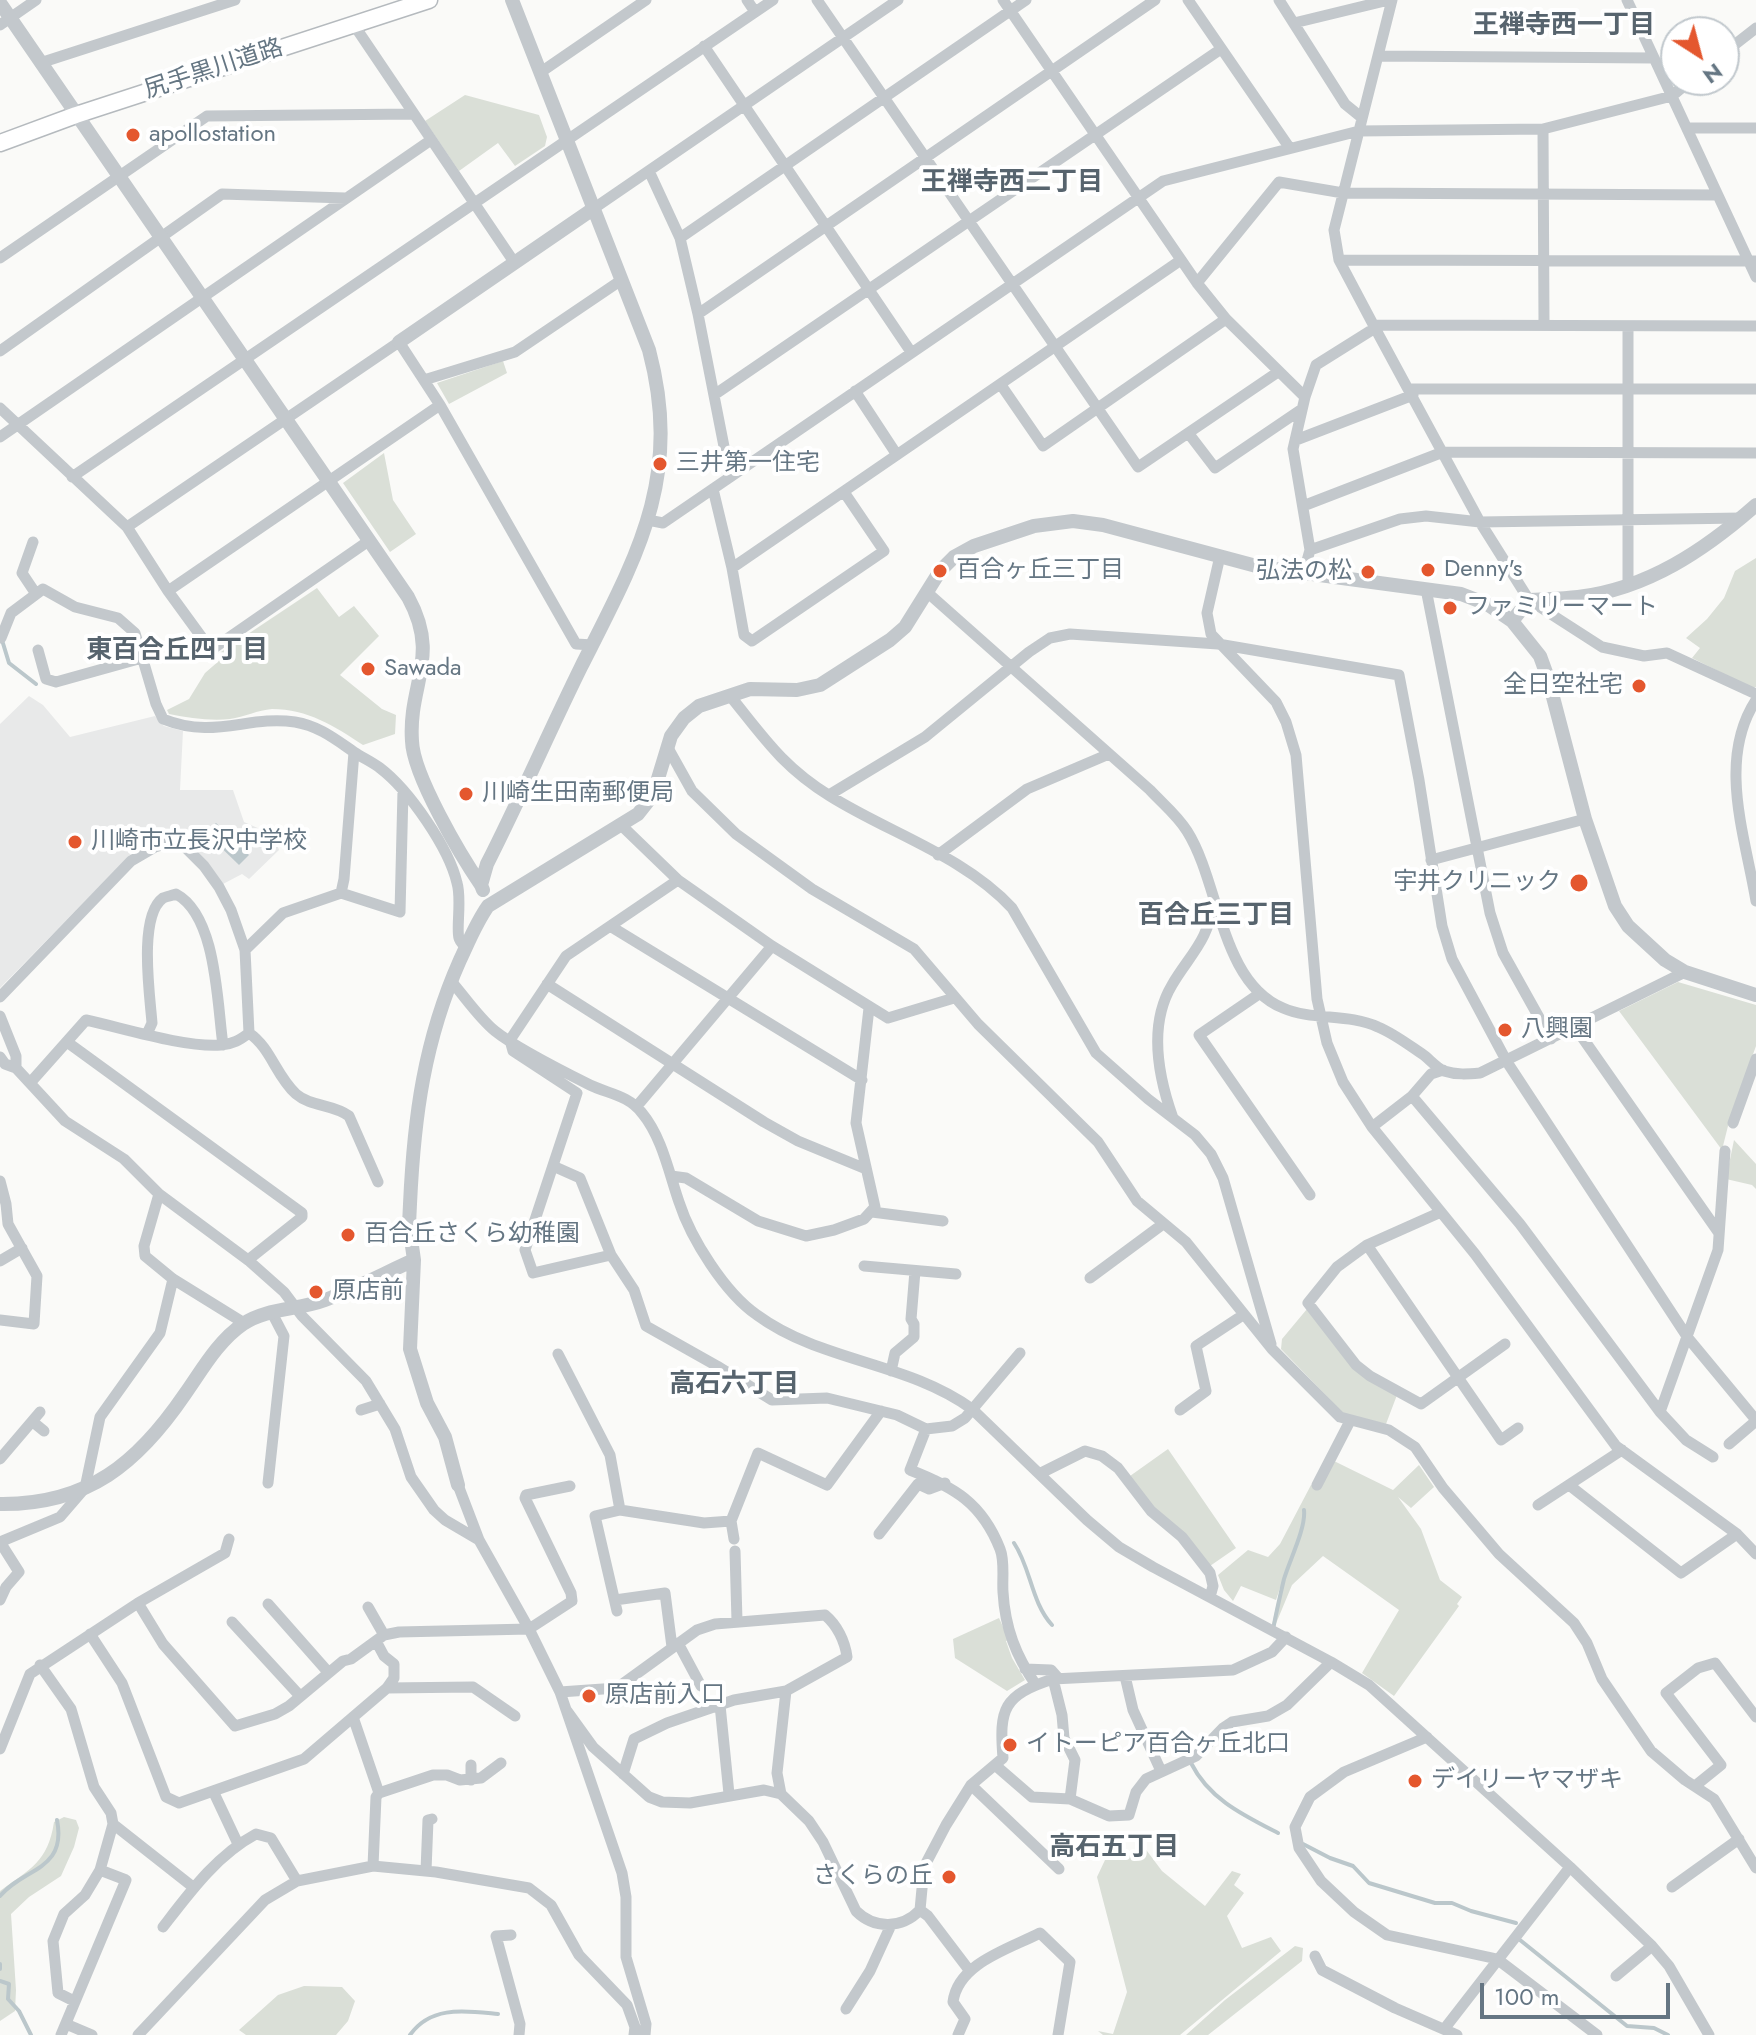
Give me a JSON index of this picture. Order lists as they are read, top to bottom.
{
  "streets": {
    "main road": ["尻手黒川道路"]
  },
  "districts": [
    "王禅寺西一丁目",
    "王禅寺西二丁目",
    "東百合丘四丁目",
    "百合丘三丁目",
    "高石六丁目",
    "高石五丁目"
  ],
  "places": [
    "apollostation",
    "三井第一住宅",
    "Denny's",
    "百合ヶ丘三丁目",
    "弘法の松",
    "ファミリーマート",
    "Sawada",
    "全日空社宅",
    "川崎生田南郵便局",
    "川崎市立長沢中学校",
    "宇井クリニック",
    "八興園",
    "百合丘さくら幼稚園",
    "原店前",
    "原店前入口",
    "イトーピア百合ヶ丘北口",
    "デイリーヤマザキ",
    "さくらの丘"
  ],
  "scale_bar": "100 m",
  "north": "bottom right"
}
